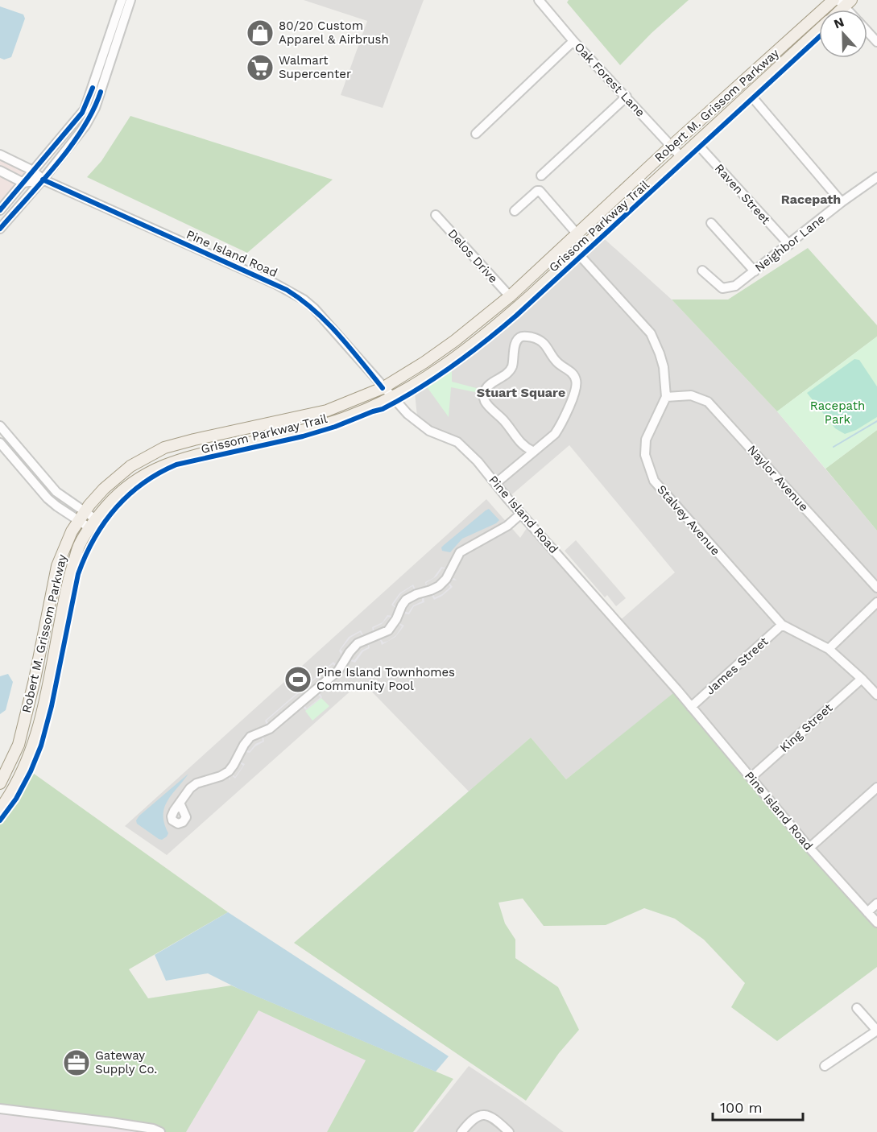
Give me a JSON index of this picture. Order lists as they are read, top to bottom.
{
  "streets": {
    "main road": ["Robert M. Grissom Parkway"],
    "street": [
      "Oak Forest Lane",
      "Raven Street",
      "Neighbor Lane",
      "Pine Island Road",
      "Delos Drive",
      "Naylor Avenue",
      "Stalvey Avenue",
      "James Street",
      "King Street"
    ],
    "cycle path": ["Grissom Parkway Trail"]
  },
  "crossings": [
    ["Oak Forest Lane", "Robert M. Grissom Parkway"],
    ["Robert M. Grissom Parkway", "Raven Street"],
    ["Robert M. Grissom Parkway", "Pine Island Road"],
    ["Robert M. Grissom Parkway", "Delos Drive"],
    ["Raven Street", "Neighbor Lane"],
    ["Pine Island Road", "James Street"],
    ["Pine Island Road", "King Street"],
    ["Naylor Avenue", "Stalvey Avenue"],
    ["Stalvey Avenue", "James Street"],
    ["Stalvey Avenue", "King Street"]
  ],
  "districts": ["Racepath", "Stuart Square"],
  "parks": ["Racepath Park"],
  "places": {
    "shop": ["80/20 Custom Apparel & Airbrush"],
    "supermarket": ["Walmart Supercenter"],
    "sports": ["Pine Island Townhomes Community Pool"],
    "office": ["Gateway Supply Co."]
  },
  "scale_bar": "100 m",
  "north": "top"
}
